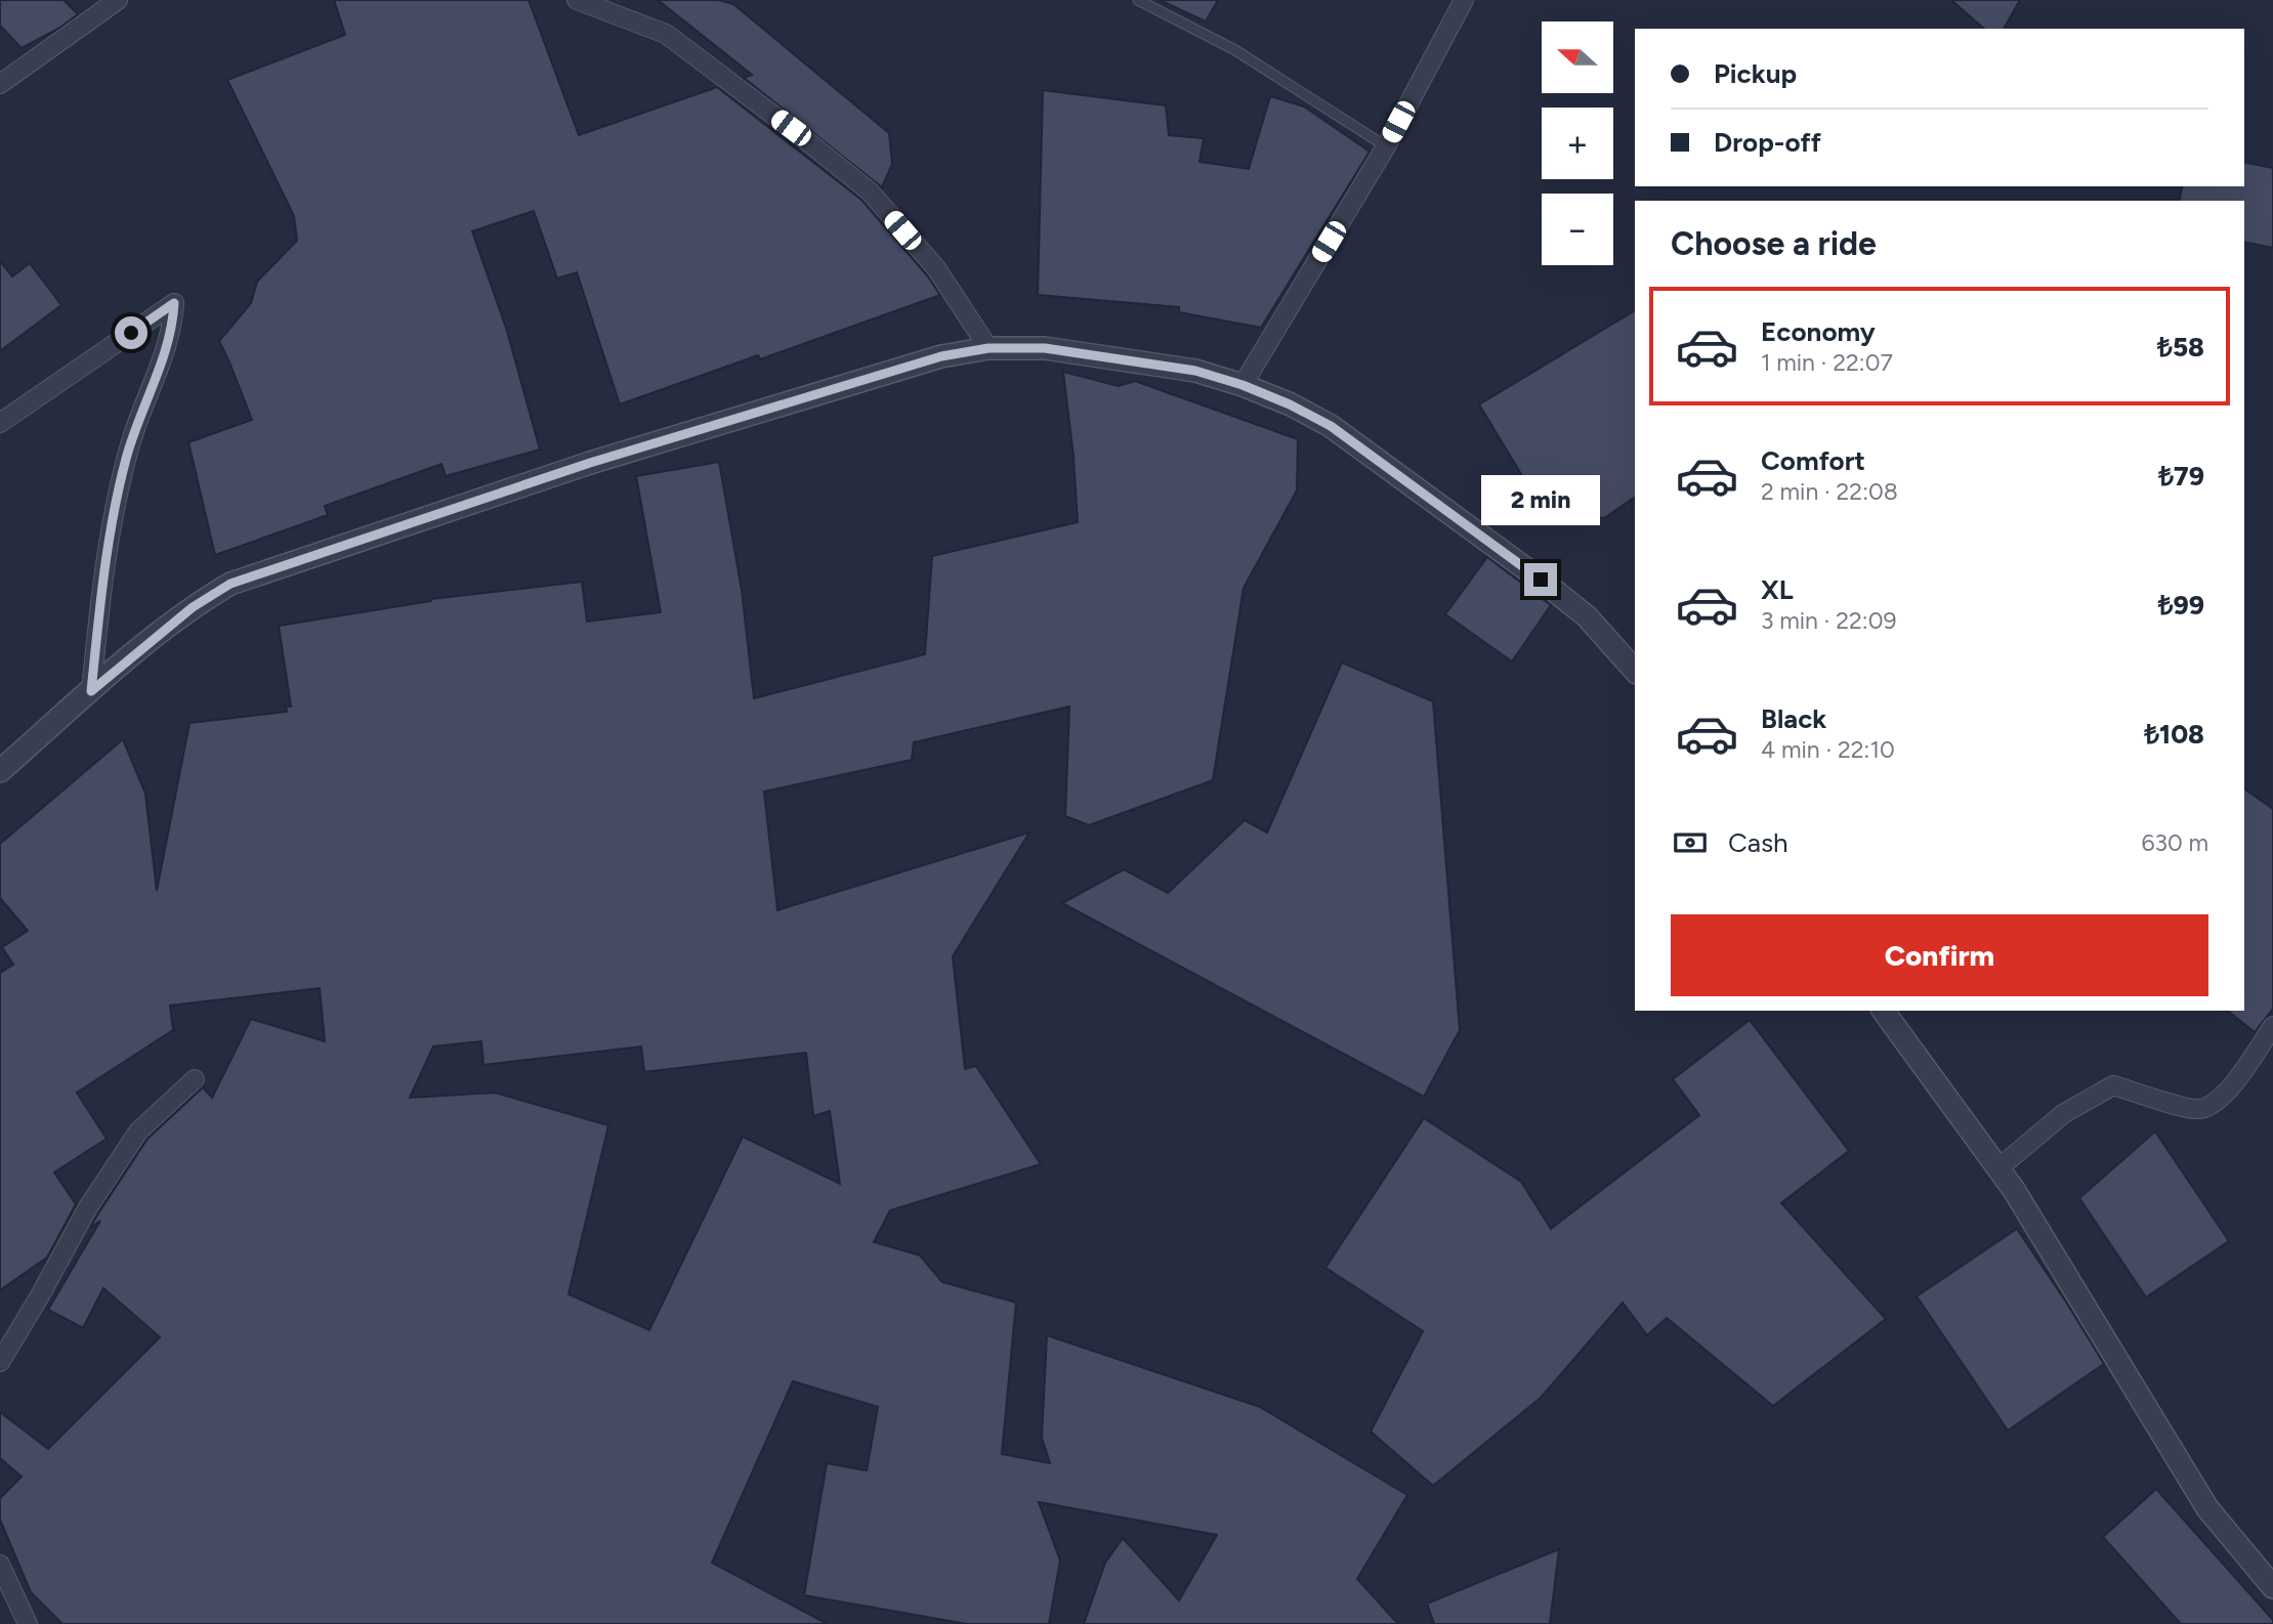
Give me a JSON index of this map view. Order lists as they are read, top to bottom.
{
  "north": "left",
  "page": {
    "map_buttons": ["+", "−"],
    "banner": ["Pickup", "Drop-off"],
    "heading": "Choose a ride",
    "list": [
      {
        "name": "Economy",
        "note": "1 min · 22:07",
        "value": "₺58"
      },
      {
        "name": "Comfort",
        "note": "2 min · 22:08",
        "value": "₺79"
      },
      {
        "name": "XL",
        "note": "3 min · 22:09",
        "value": "₺99"
      },
      {
        "name": "Black",
        "note": "4 min · 22:10",
        "value": "₺108"
      }
    ],
    "bubble": "2 min",
    "pay": ["Cash", "630 m"],
    "buttons": "Confirm"
  }
}
